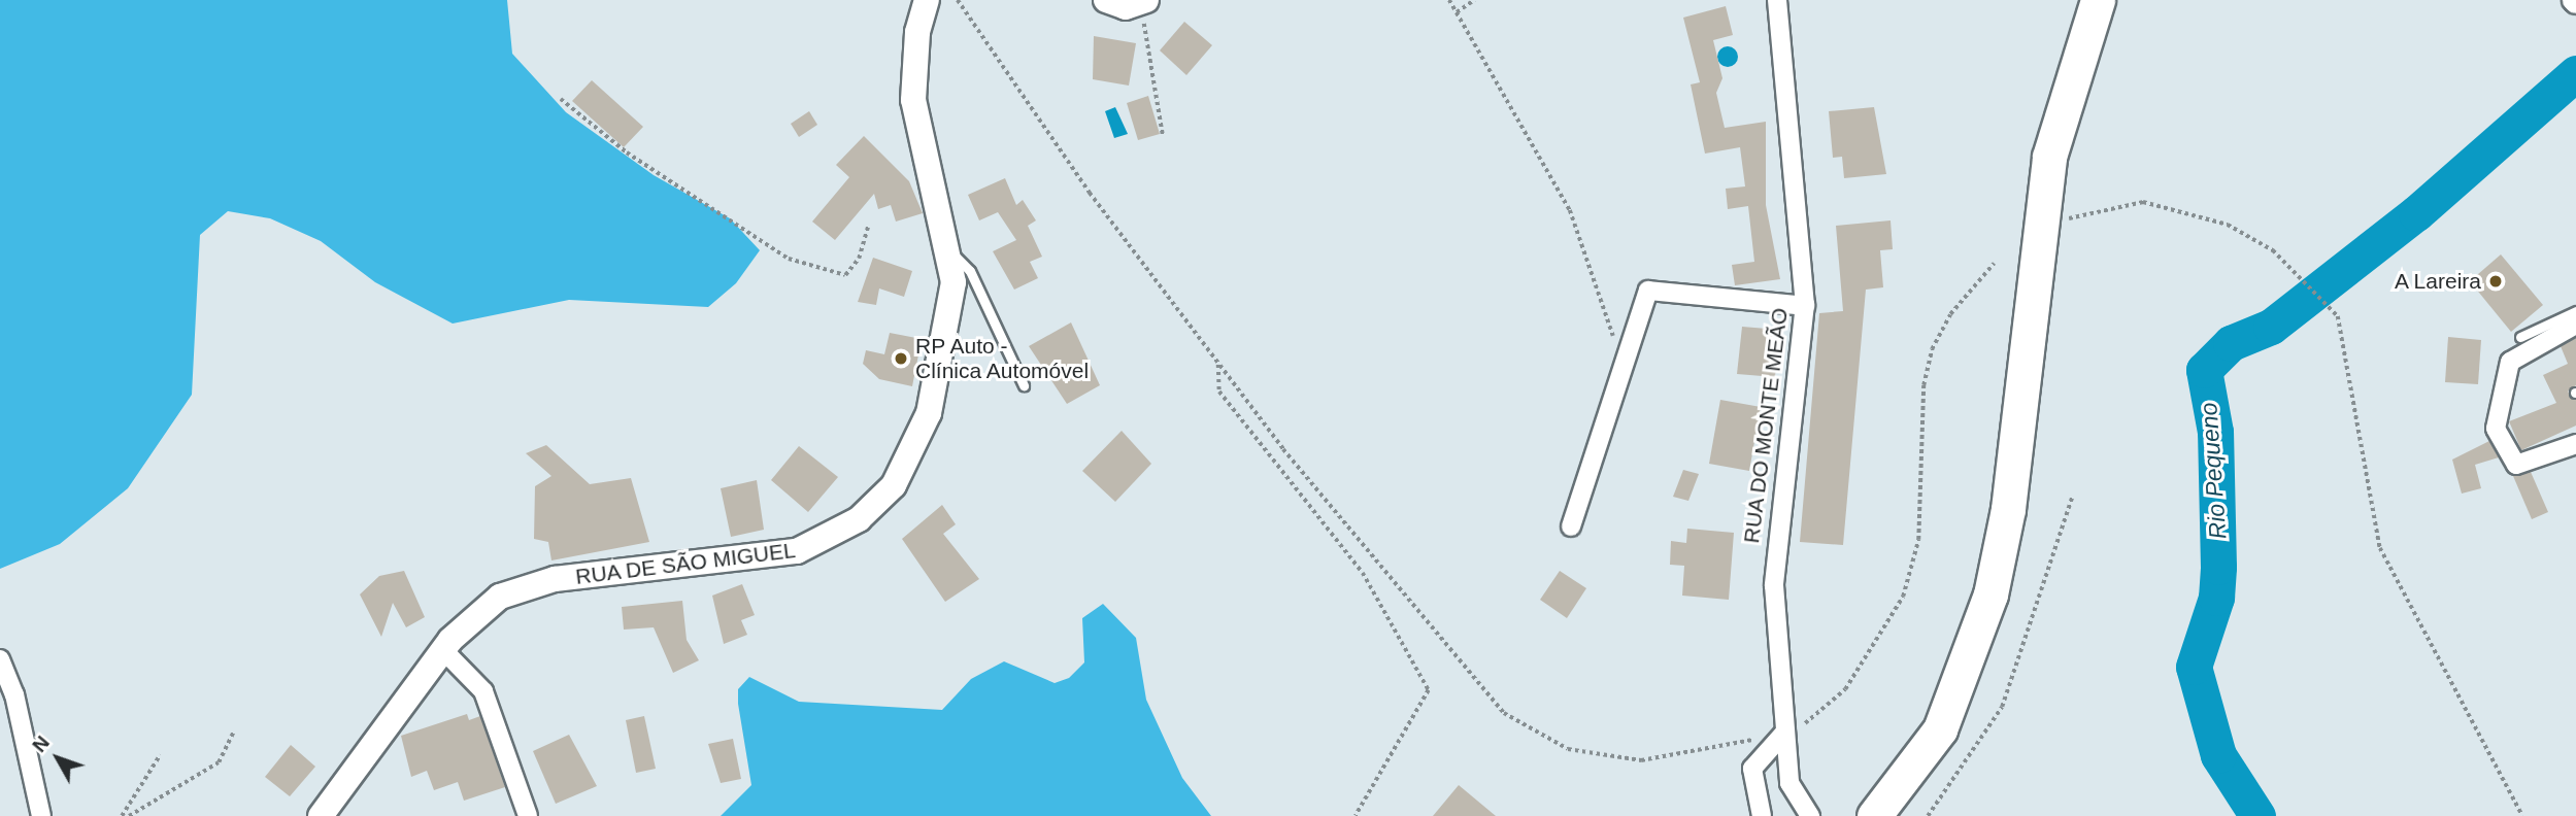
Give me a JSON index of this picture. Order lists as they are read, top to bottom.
{
  "streets": {
    "street": ["RUA DO MONTE MEÃO", "RUA DE SÃO MIGUEL"]
  },
  "water": ["Rio Pequeno"],
  "places": ["A Lareira", "RP Auto - Clínica Automóvel"],
  "north": "top left"
}
